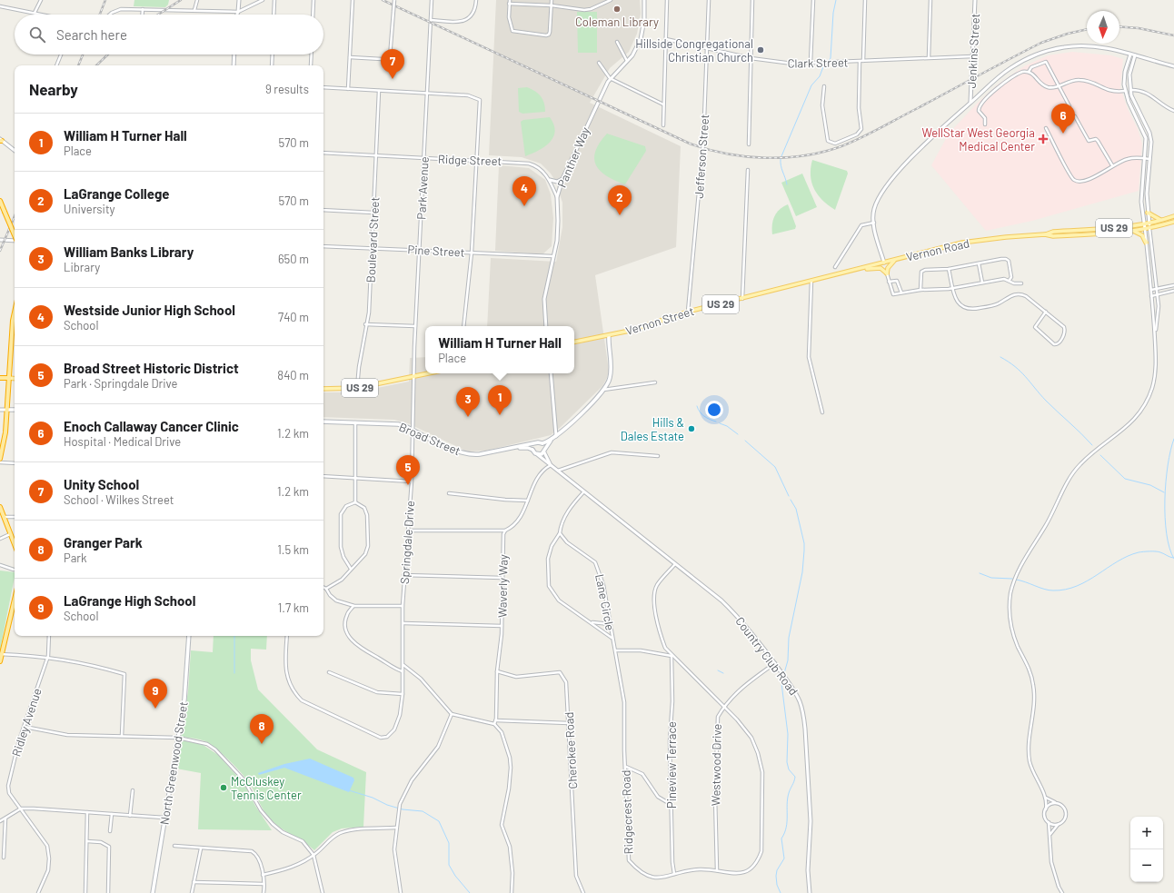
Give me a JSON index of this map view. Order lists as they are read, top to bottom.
{
  "streets": {
    "main road": [
      "US 29",
      "Vernon Road",
      "Vernon Street",
      "Broad Street",
      "North Greenwood Street"
    ],
    "street": [
      "Jenkins Street",
      "Clark Street",
      "Jefferson Street",
      "Panther Way",
      "Ridge Street",
      "Park Avenue",
      "Boulevard Street",
      "Pine Street",
      "Springdale Drive",
      "Waverly Way",
      "Lane Circle",
      "Country Club Road",
      "Ridley Avenue",
      "Cherokee Road",
      "Pineview Terrace",
      "Westwood Drive",
      "Ridgecrest Road"
    ]
  },
  "crossings": [
    ["Jenkins Street", "Clark Street"],
    ["Clark Street", "Jefferson Street"],
    ["Jefferson Street", "Vernon Street"],
    ["Panther Way", "Ridge Street"],
    ["Panther Way", "Pine Street"],
    ["Ridge Street", "Park Avenue"],
    ["Ridge Street", "Boulevard Street"],
    ["Park Avenue", "US 29"],
    ["Park Avenue", "Pine Street"],
    ["Park Avenue", "Springdale Drive"],
    ["US 29", "Boulevard Street"],
    ["US 29", "Springdale Drive"],
    ["Boulevard Street", "Pine Street"],
    ["Vernon Road", "Vernon Street"],
    ["Broad Street", "Springdale Drive"],
    ["Broad Street", "Country Club Road"],
    ["Waverly Way", "Cherokee Road"],
    ["Lane Circle", "Ridgecrest Road"],
    ["Country Club Road", "Westwood Drive"],
    ["Country Club Road", "Ridgecrest Road"],
    ["Pineview Terrace", "Ridgecrest Road"],
    ["Westwood Drive", "Ridgecrest Road"]
  ],
  "places": {
    "other": [
      "Coleman Library",
      "Hillside Congregational Christian Church",
      "Hills & Dales Estate",
      "McCluskey Tennis Center"
    ],
    "health": ["WellStar West Georgia Medical Center"]
  },
  "north": "bottom",
  "page": {
    "search": "Search here",
    "pins": [
      "7",
      "6",
      "4",
      "2",
      "1",
      "3",
      "5",
      "9",
      "8"
    ],
    "heading": ["Nearby", "9 results"],
    "list": [
      {
        "mark": "1",
        "name": "William H Turner Hall",
        "note": "Place",
        "value": "570 m"
      },
      {
        "mark": "2",
        "name": "LaGrange College",
        "note": "University",
        "value": "570 m"
      },
      {
        "mark": "3",
        "name": "William Banks Library",
        "note": "Library",
        "value": "650 m"
      },
      {
        "mark": "4",
        "name": "Westside Junior High School",
        "note": "School",
        "value": "740 m"
      },
      {
        "mark": "5",
        "name": "Broad Street Historic District",
        "note": "Park · Springdale Drive",
        "value": "840 m"
      },
      {
        "mark": "6",
        "name": "Enoch Callaway Cancer Clinic",
        "note": "Hospital · Medical Drive",
        "value": "1.2 km"
      },
      {
        "mark": "7",
        "name": "Unity School",
        "note": "School · Wilkes Street",
        "value": "1.2 km"
      },
      {
        "mark": "8",
        "name": "Granger Park",
        "note": "Park",
        "value": "1.5 km"
      },
      {
        "mark": "9",
        "name": "LaGrange High School",
        "note": "School",
        "value": "1.7 km"
      }
    ],
    "popup": ["William H Turner Hall", "Place"],
    "map_buttons": ["+", "−"]
  }
}
